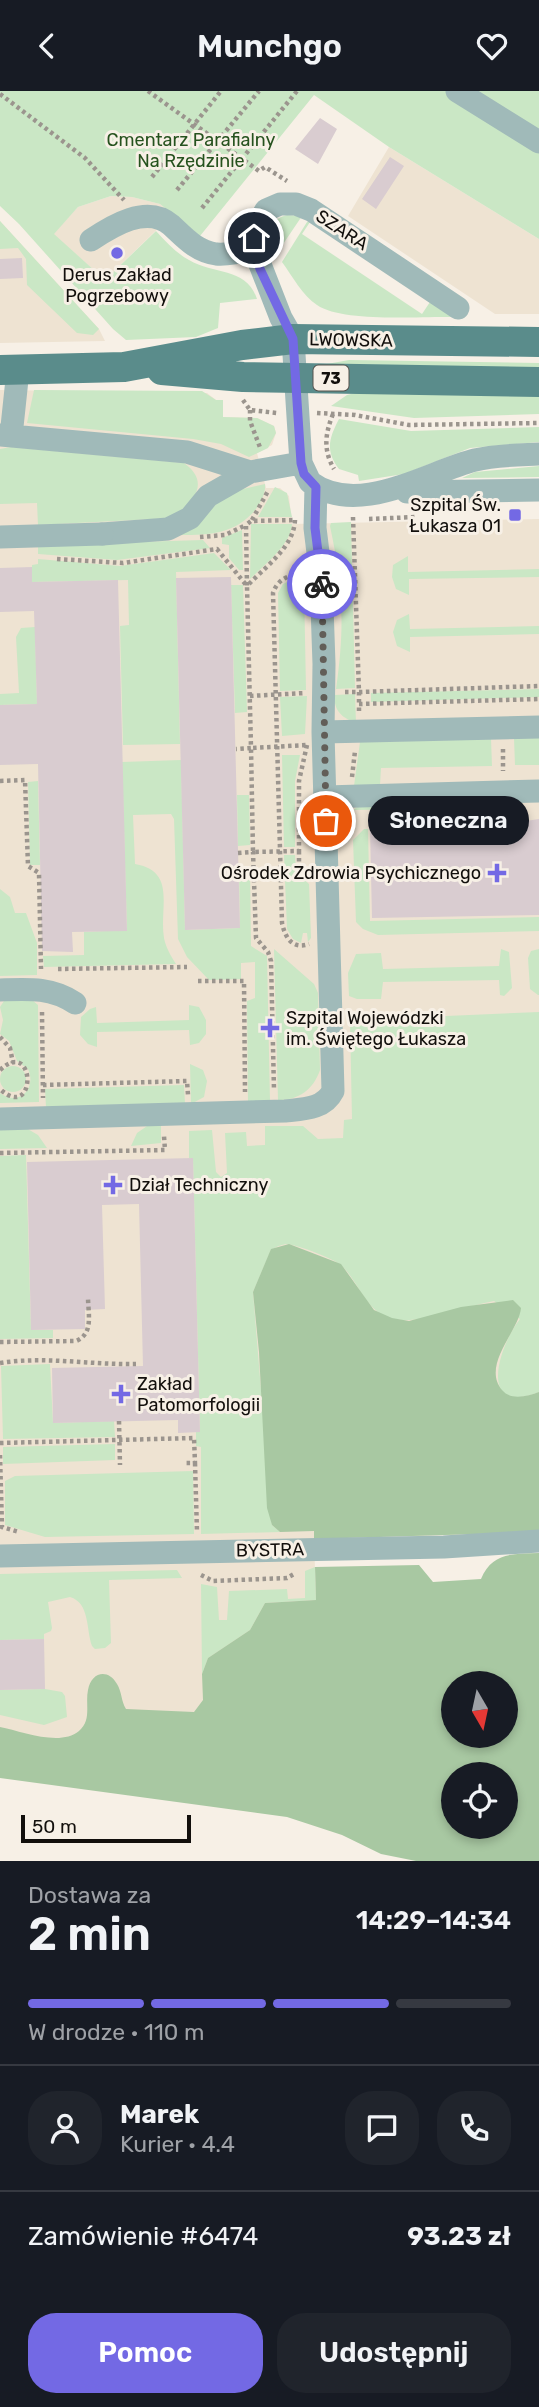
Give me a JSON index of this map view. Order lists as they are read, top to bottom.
{
  "streets": {
    "main road": ["LWOWSKA", "73"],
    "street": ["SZARA", "BYSTRA"]
  },
  "parks": ["Cmentarz Parafialny Na Rzędzinie"],
  "places": {
    "other": ["Derus Zakład Pogrzebowy", "Słoneczna"],
    "transit": ["Szpital Św. Łukasza 01"],
    "health": [
      "Ośrodek Zdrowia Psychicznego",
      "Szpital Wojewódzki im. Świętego Łukasza",
      "Dział Techniczny",
      "Zakład Patomorfologii"
    ]
  },
  "scale_bar": "50 m",
  "north": "bottom",
  "page": {
    "header": "Munchgo",
    "bubble": "Słoneczna",
    "scale": "50 m",
    "heading": ["2 min", "Dostawa za", "14:29–14:34"],
    "panel": [
      "Marek",
      "Kurier · 4.4",
      "Zamówienie #6474",
      "93.23 zł"
    ],
    "bar": "W drodze · 110 m",
    "buttons": ["Pomoc", "Udostępnij"]
  }
}
